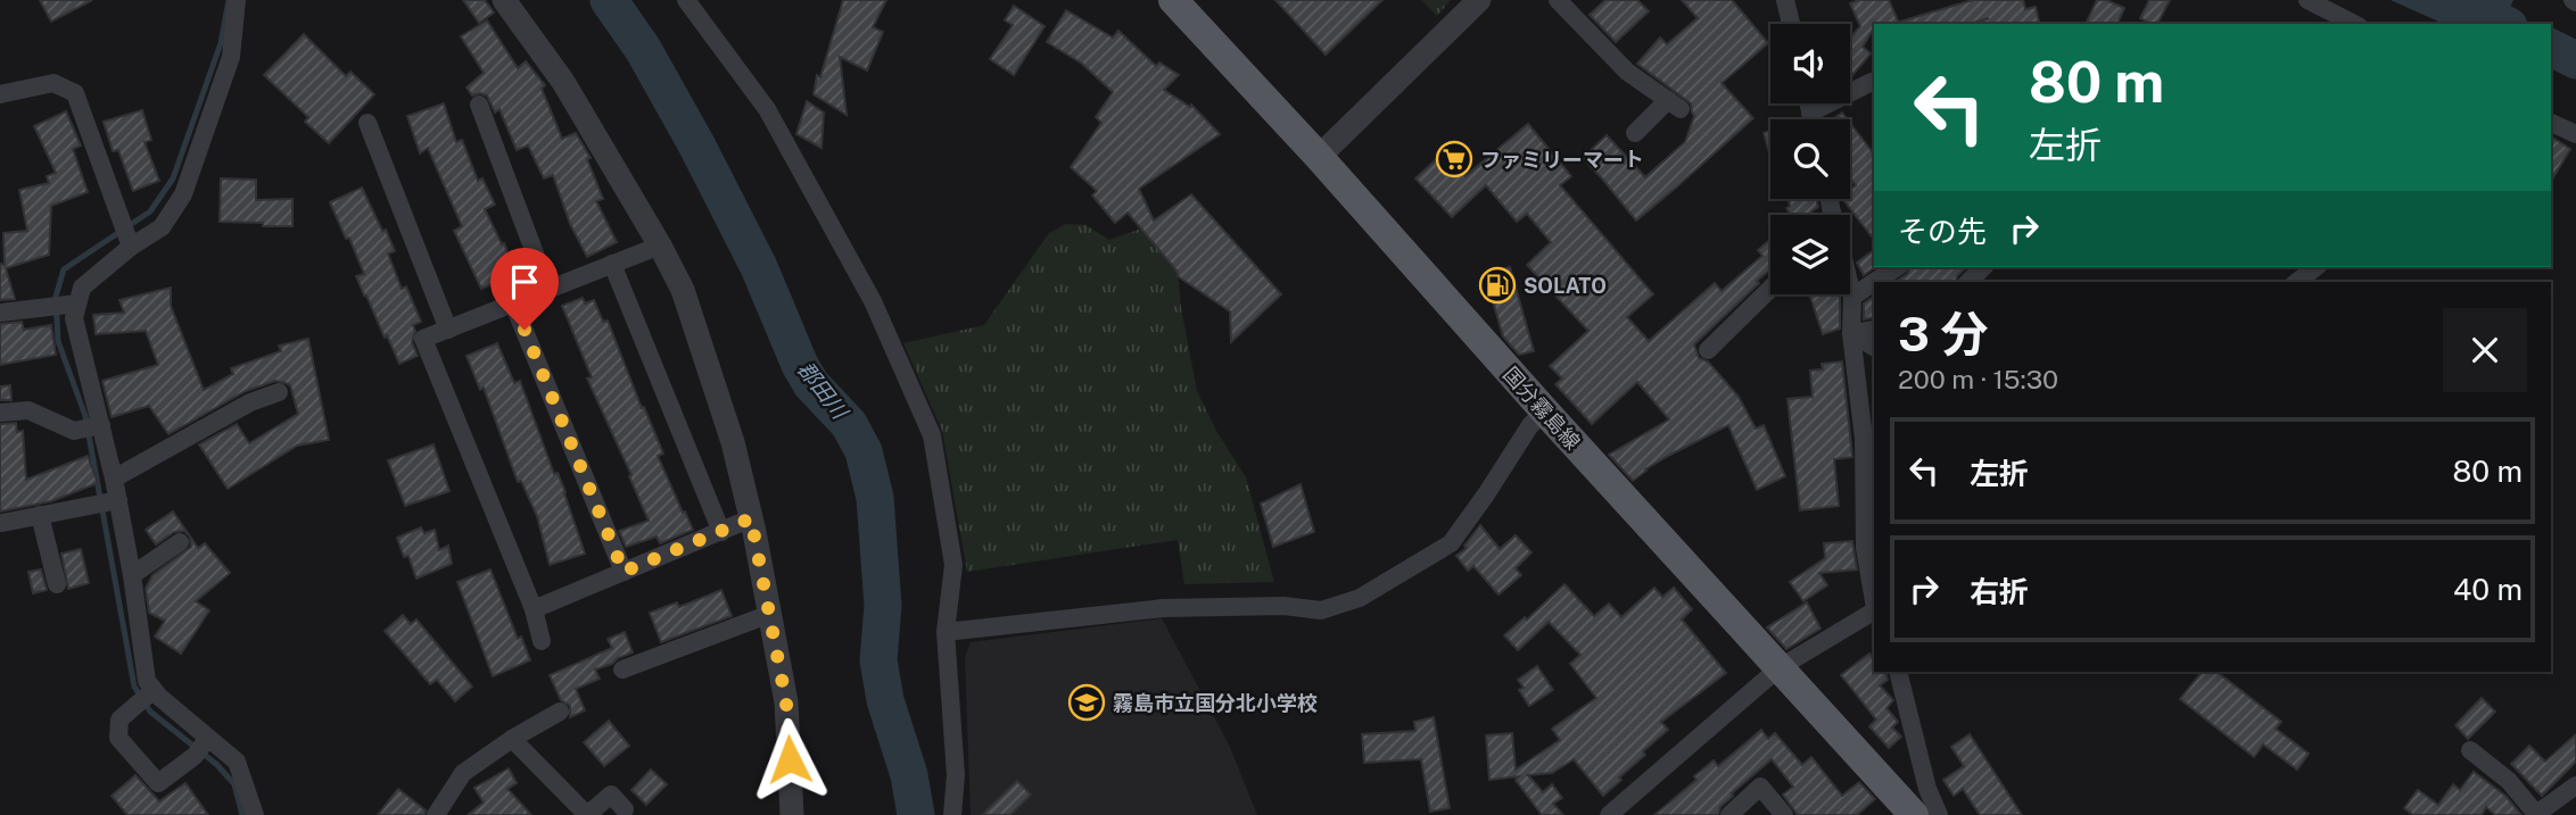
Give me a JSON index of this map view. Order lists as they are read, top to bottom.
{
  "streets": {
    "main road": ["国分霧島線"]
  },
  "water": ["郡田川"],
  "places": {
    "supermarket": ["ファミリーマート"],
    "fuel station": ["SOLATO"],
    "school or university": ["霧島市立国分北小学校"]
  },
  "page": {
    "turn": ["80 m", "左折"],
    "then": "その先",
    "heading": ["3 分", "200 m · 15:30"],
    "list": [
      {
        "name": "左折",
        "value": "80 m"
      },
      {
        "name": "右折",
        "value": "40 m"
      }
    ]
  }
}
